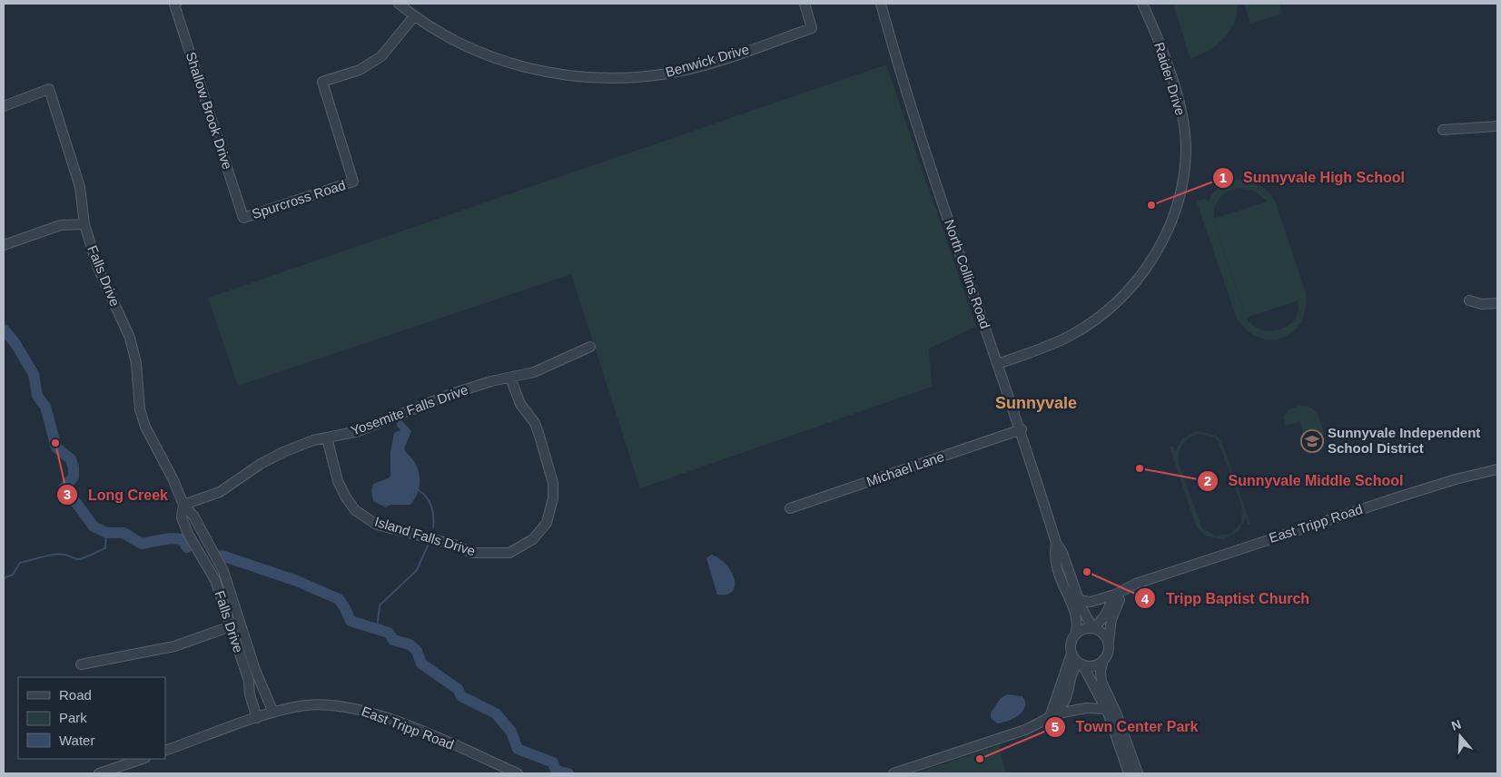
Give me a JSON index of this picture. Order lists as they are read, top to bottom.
{
  "streets": {
    "street": [
      "Benwick Drive",
      "Raider Drive",
      "Shallow Brook Drive",
      "Spurcross Road",
      "North Collins Road",
      "Falls Drive",
      "Yosemite Falls Drive",
      "Michael Lane",
      "East Tripp Road",
      "Island Falls Drive"
    ]
  },
  "crossings": [
    ["Benwick Drive", "Spurcross Road"],
    ["Raider Drive", "North Collins Road"],
    ["Shallow Brook Drive", "Spurcross Road"],
    ["North Collins Road", "Michael Lane"],
    ["North Collins Road", "East Tripp Road"],
    ["Falls Drive", "Yosemite Falls Drive"],
    ["Falls Drive", "East Tripp Road"],
    ["Yosemite Falls Drive", "Island Falls Drive"]
  ],
  "districts": ["Sunnyvale"],
  "places": {
    "other": [
      "Sunnyvale High School",
      "Long Creek",
      "Sunnyvale Middle School",
      "Tripp Baptist Church",
      "Town Center Park"
    ],
    "school or university": ["Sunnyvale Independent School District"]
  },
  "legend": ["Road", "Park", "Water"],
  "north": "top"
}
